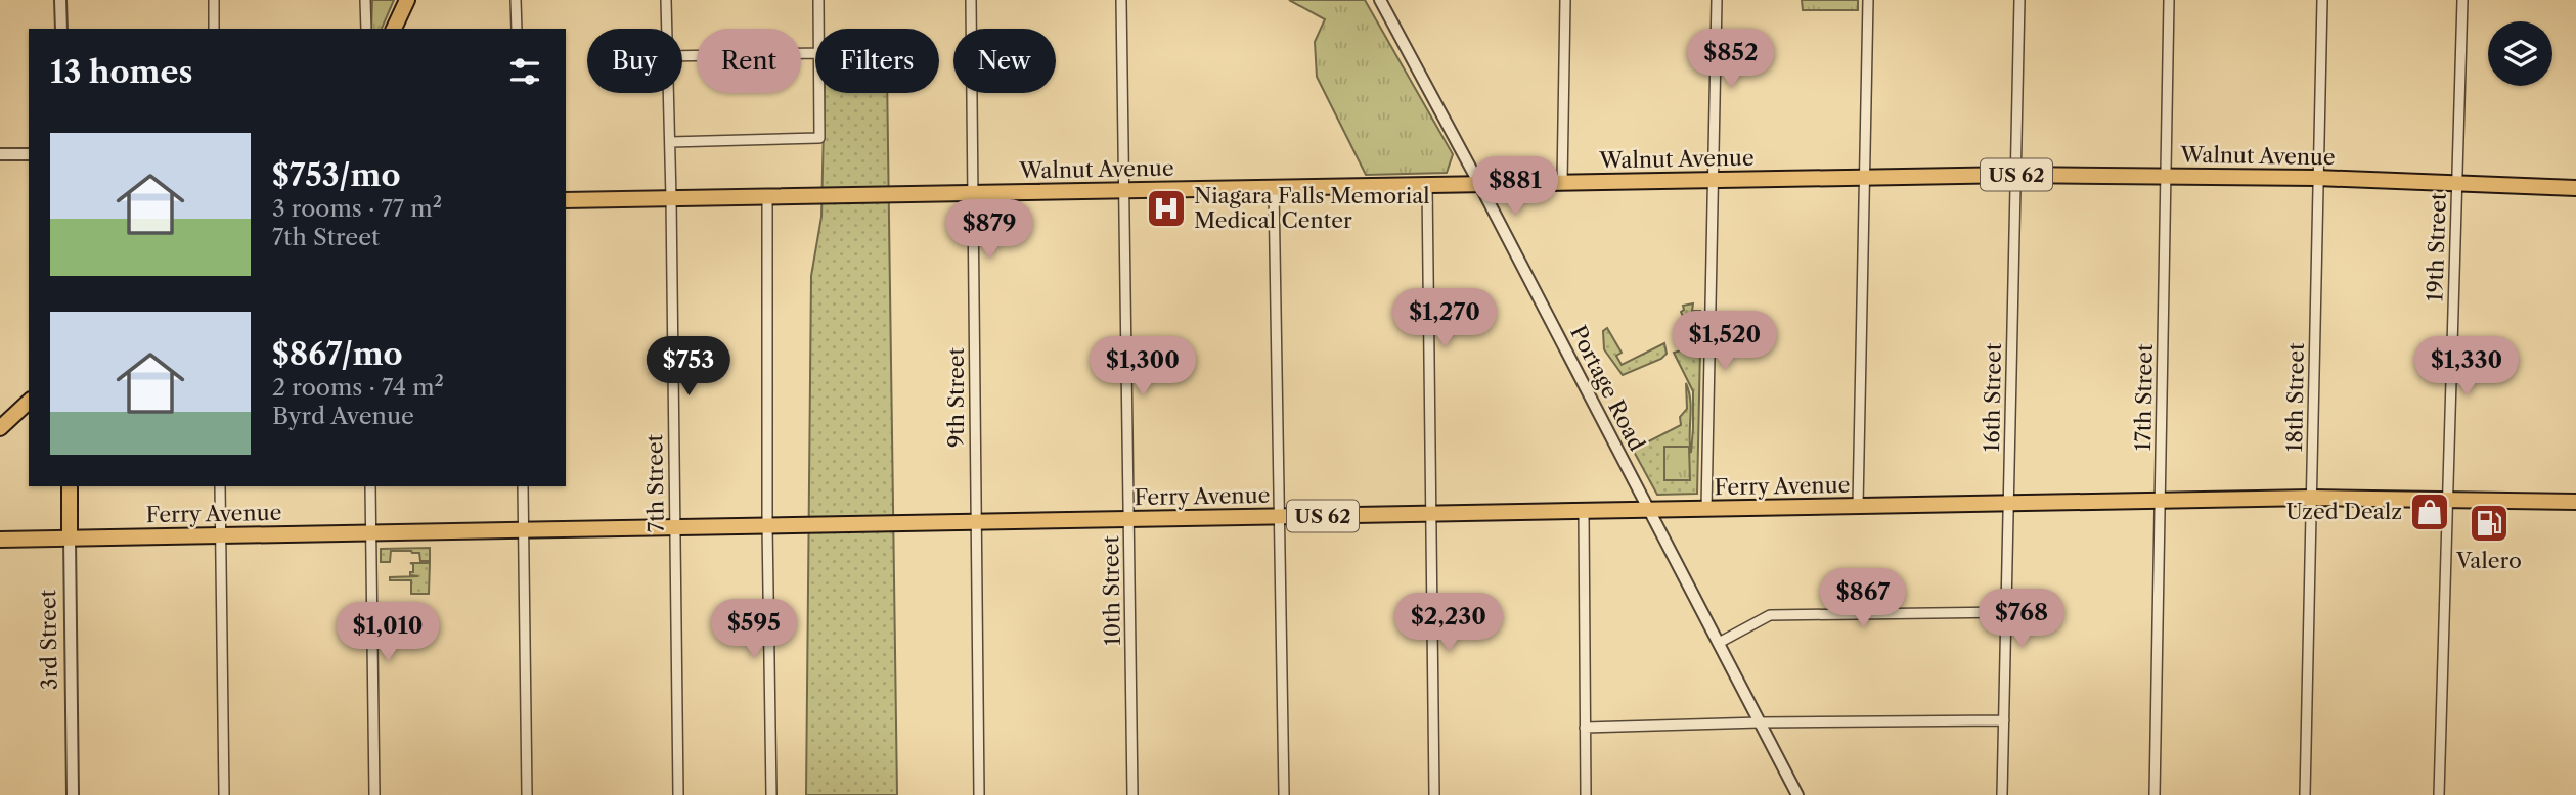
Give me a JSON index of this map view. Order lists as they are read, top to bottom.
{
  "streets": {
    "main road": [
      "Walnut Avenue",
      "US 62",
      "Ferry Avenue",
      "3rd Street"
    ],
    "street": [
      "19th Street",
      "Portage Road",
      "9th Street",
      "16th Street",
      "17th Street",
      "18th Street",
      "7th Street",
      "10th Street"
    ]
  },
  "crossings": [
    ["Walnut Avenue", "19th Street"],
    ["Walnut Avenue", "Portage Road"],
    ["Walnut Avenue", "9th Street"],
    ["Walnut Avenue", "16th Street"],
    ["Walnut Avenue", "17th Street"],
    ["Walnut Avenue", "18th Street"],
    ["Walnut Avenue", "7th Street"],
    ["Walnut Avenue", "10th Street"],
    ["19th Street", "Ferry Avenue"],
    ["Portage Road", "Ferry Avenue"],
    ["9th Street", "Ferry Avenue"],
    ["16th Street", "Ferry Avenue"],
    ["17th Street", "Ferry Avenue"],
    ["18th Street", "Ferry Avenue"],
    ["7th Street", "Ferry Avenue"],
    ["Ferry Avenue", "10th Street"],
    ["Ferry Avenue", "3rd Street"]
  ],
  "places": {
    "hospital": ["Niagara Falls Memorial Medical Center"],
    "shop": ["Uzed Dealz"],
    "fuel station": ["Valero"]
  },
  "page": {
    "price": [
      "$852",
      "$881",
      "$879",
      "$1,270",
      "$1,520",
      "$753",
      "$1,300",
      "$1,330",
      "$867",
      "$768",
      "$2,230",
      "$595",
      "$1,010"
    ],
    "chip": [
      "Buy",
      "Rent",
      "Filters",
      "New"
    ],
    "heading": "13 homes",
    "list": [
      {
        "name": "$753/mo",
        "note": "3 rooms · 77 m² · 7th Street"
      },
      {
        "name": "$867/mo",
        "note": "2 rooms · 74 m² · Byrd Avenue"
      }
    ]
  }
}
